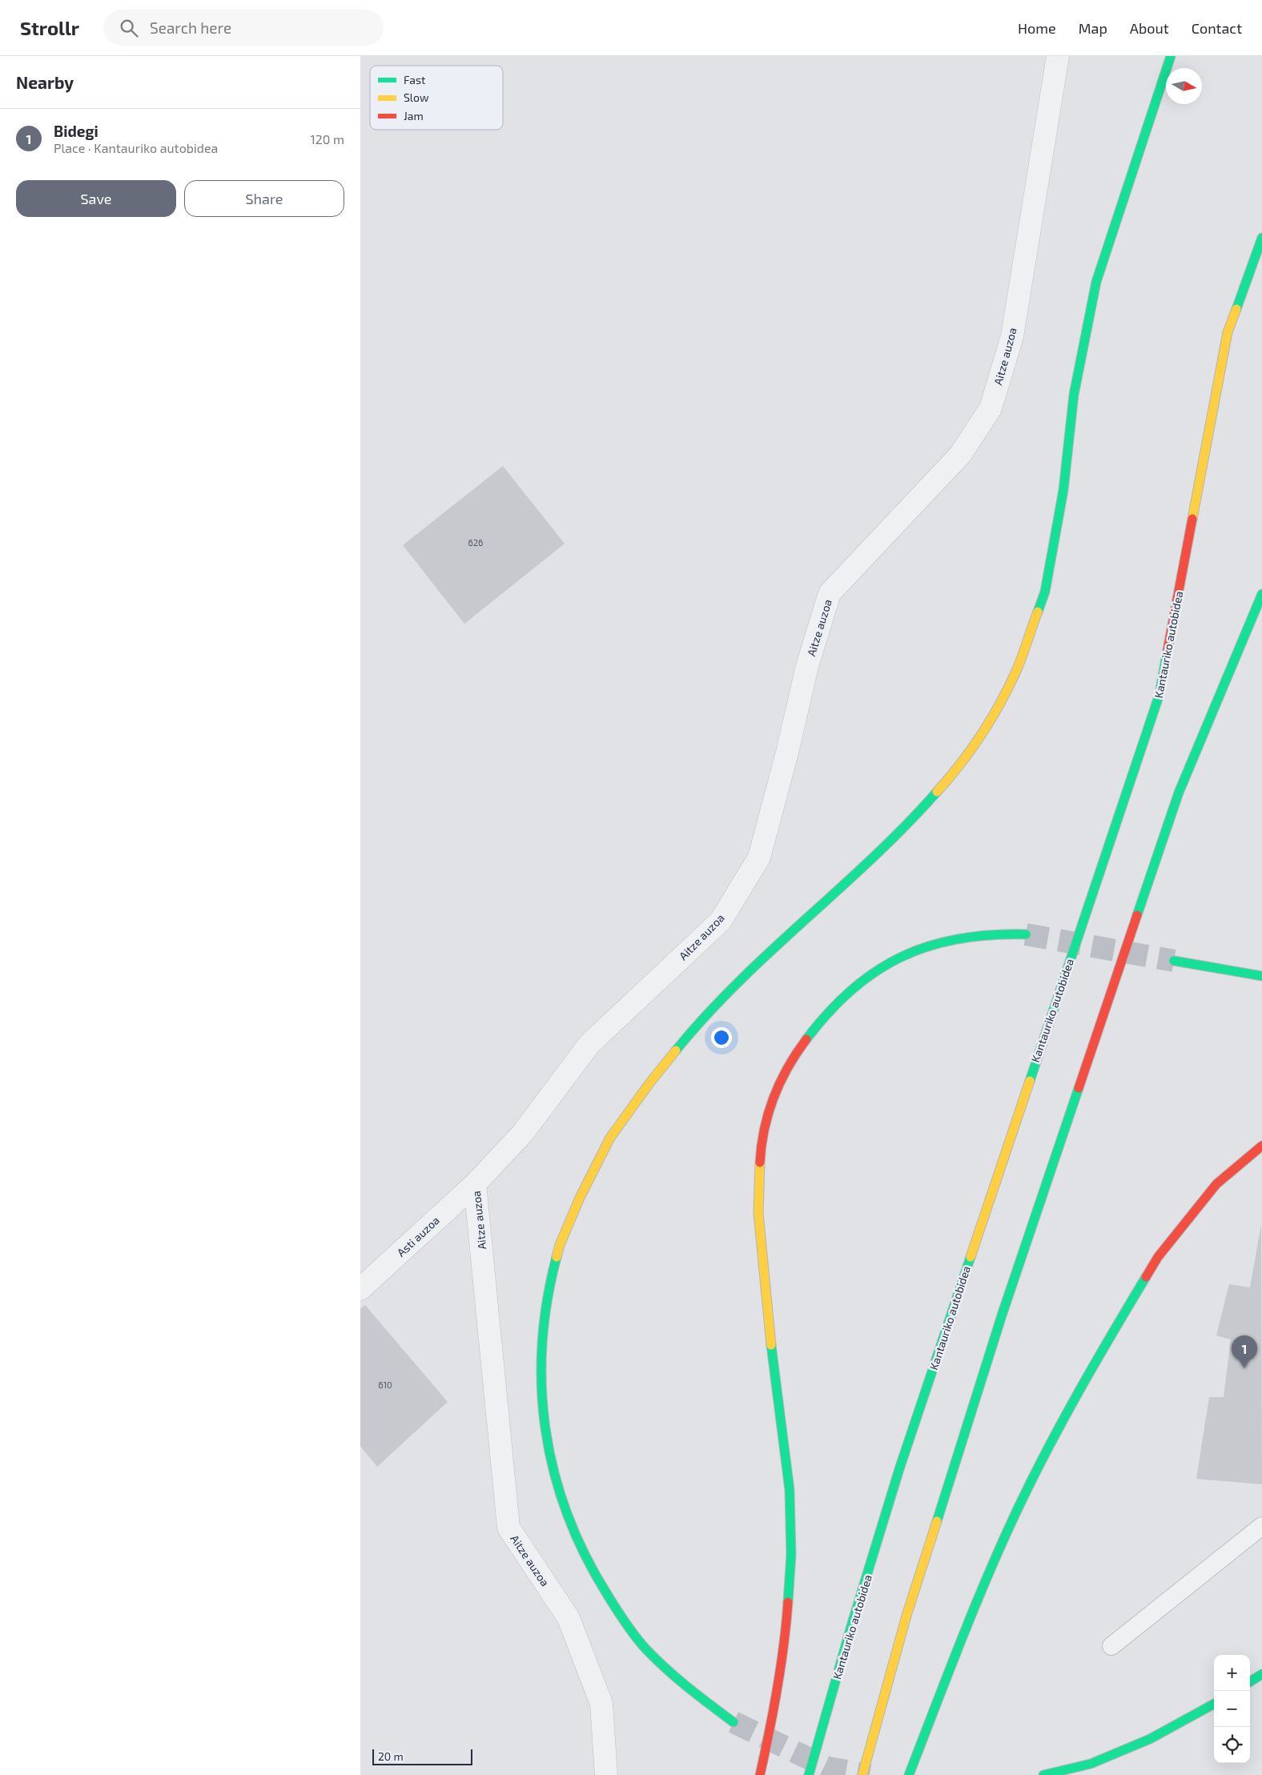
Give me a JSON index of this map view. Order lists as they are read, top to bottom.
{
  "streets": {
    "highway": ["Kantauriko autobidea"],
    "street": ["Aitze auzoa", "Asti auzoa"]
  },
  "crossings": [
    ["Aitze auzoa", "Asti auzoa"]
  ],
  "house_numbers": ["626", "610"],
  "legend": ["Fast", "Slow", "Jam"],
  "scale_bar": "20 m",
  "north": "right",
  "page": {
    "header": "Strollr",
    "search": "Search here",
    "nav": [
      "Home",
      "Map",
      "About",
      "Contact"
    ],
    "heading": "Nearby",
    "list": [
      {
        "mark": "1",
        "name": "Bidegi",
        "note": "Place · Kantauriko autobidea",
        "value": "120 m"
      }
    ],
    "buttons": ["Save", "Share"],
    "pins": "1",
    "map_buttons": ["+", "−"],
    "scale": "20 m"
  }
}
